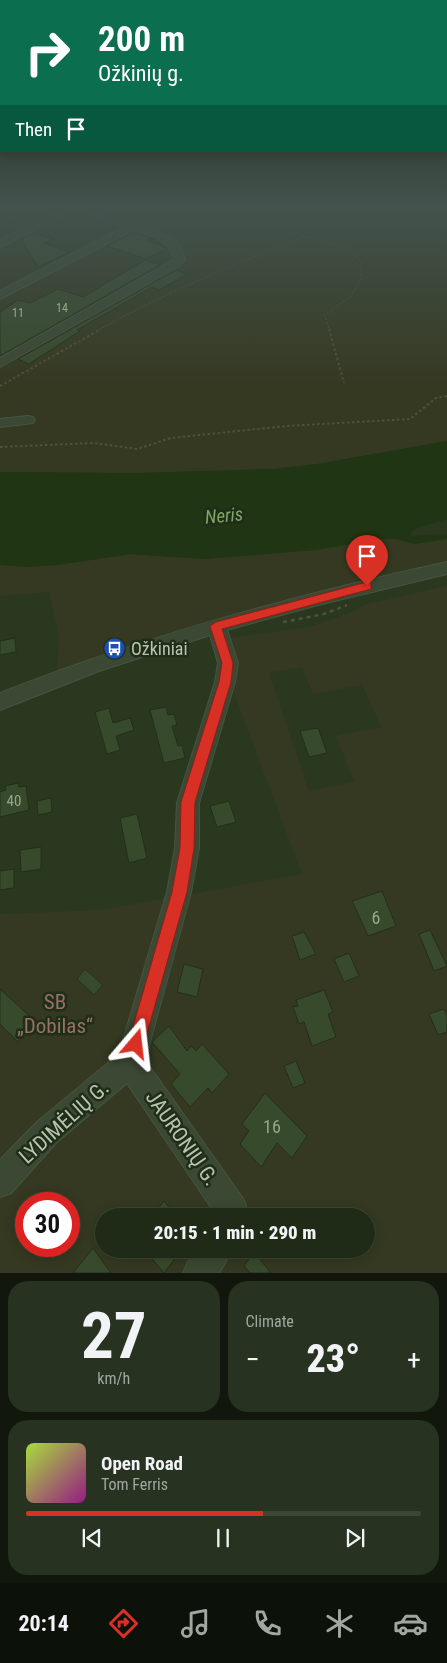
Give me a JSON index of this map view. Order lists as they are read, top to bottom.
{
  "streets": {
    "street": ["LYDIMĖLIŲ G.", "JAURONIŲ G."]
  },
  "crossings": [
    ["LYDIMĖLIŲ G.", "JAURONIŲ G."]
  ],
  "water": ["Neris"],
  "parks": ["SB „Dobilas“"],
  "places": {
    "bus stop": ["Ožkiniai"]
  },
  "house_numbers": [
    "14",
    "11",
    "40",
    "6",
    "16"
  ],
  "page": {
    "turn": ["200 m", "Ožkinių g."],
    "then": "Then",
    "limit": "30",
    "trip": "20:15 · 1 min · 290 m",
    "tile": [
      ["27", "km/h"],
      "Climate"
    ],
    "heat": ["−", "23°", "+"],
    "song": ["Open Road", "Tom Ferris"],
    "tabs": "20:14"
  }
}
